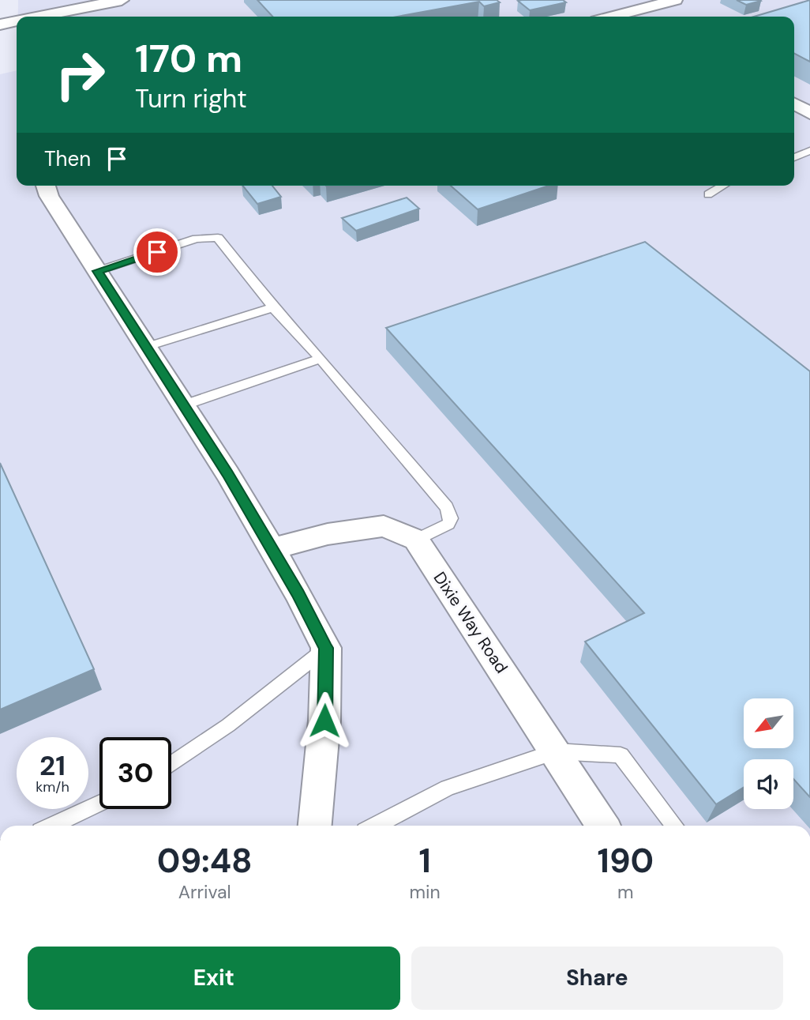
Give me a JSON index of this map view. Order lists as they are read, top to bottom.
{
  "streets": {
    "street": ["Dixie Way Road"]
  },
  "north": "bottom left",
  "page": {
    "turn": ["170 m", "Turn right"],
    "then": "Then",
    "speed": "21 km/h",
    "limit": "30",
    "eta": [
      "09:48",
      "Arrival",
      "1",
      "min",
      "190",
      "m"
    ],
    "buttons": ["Exit", "Share"]
  }
}
